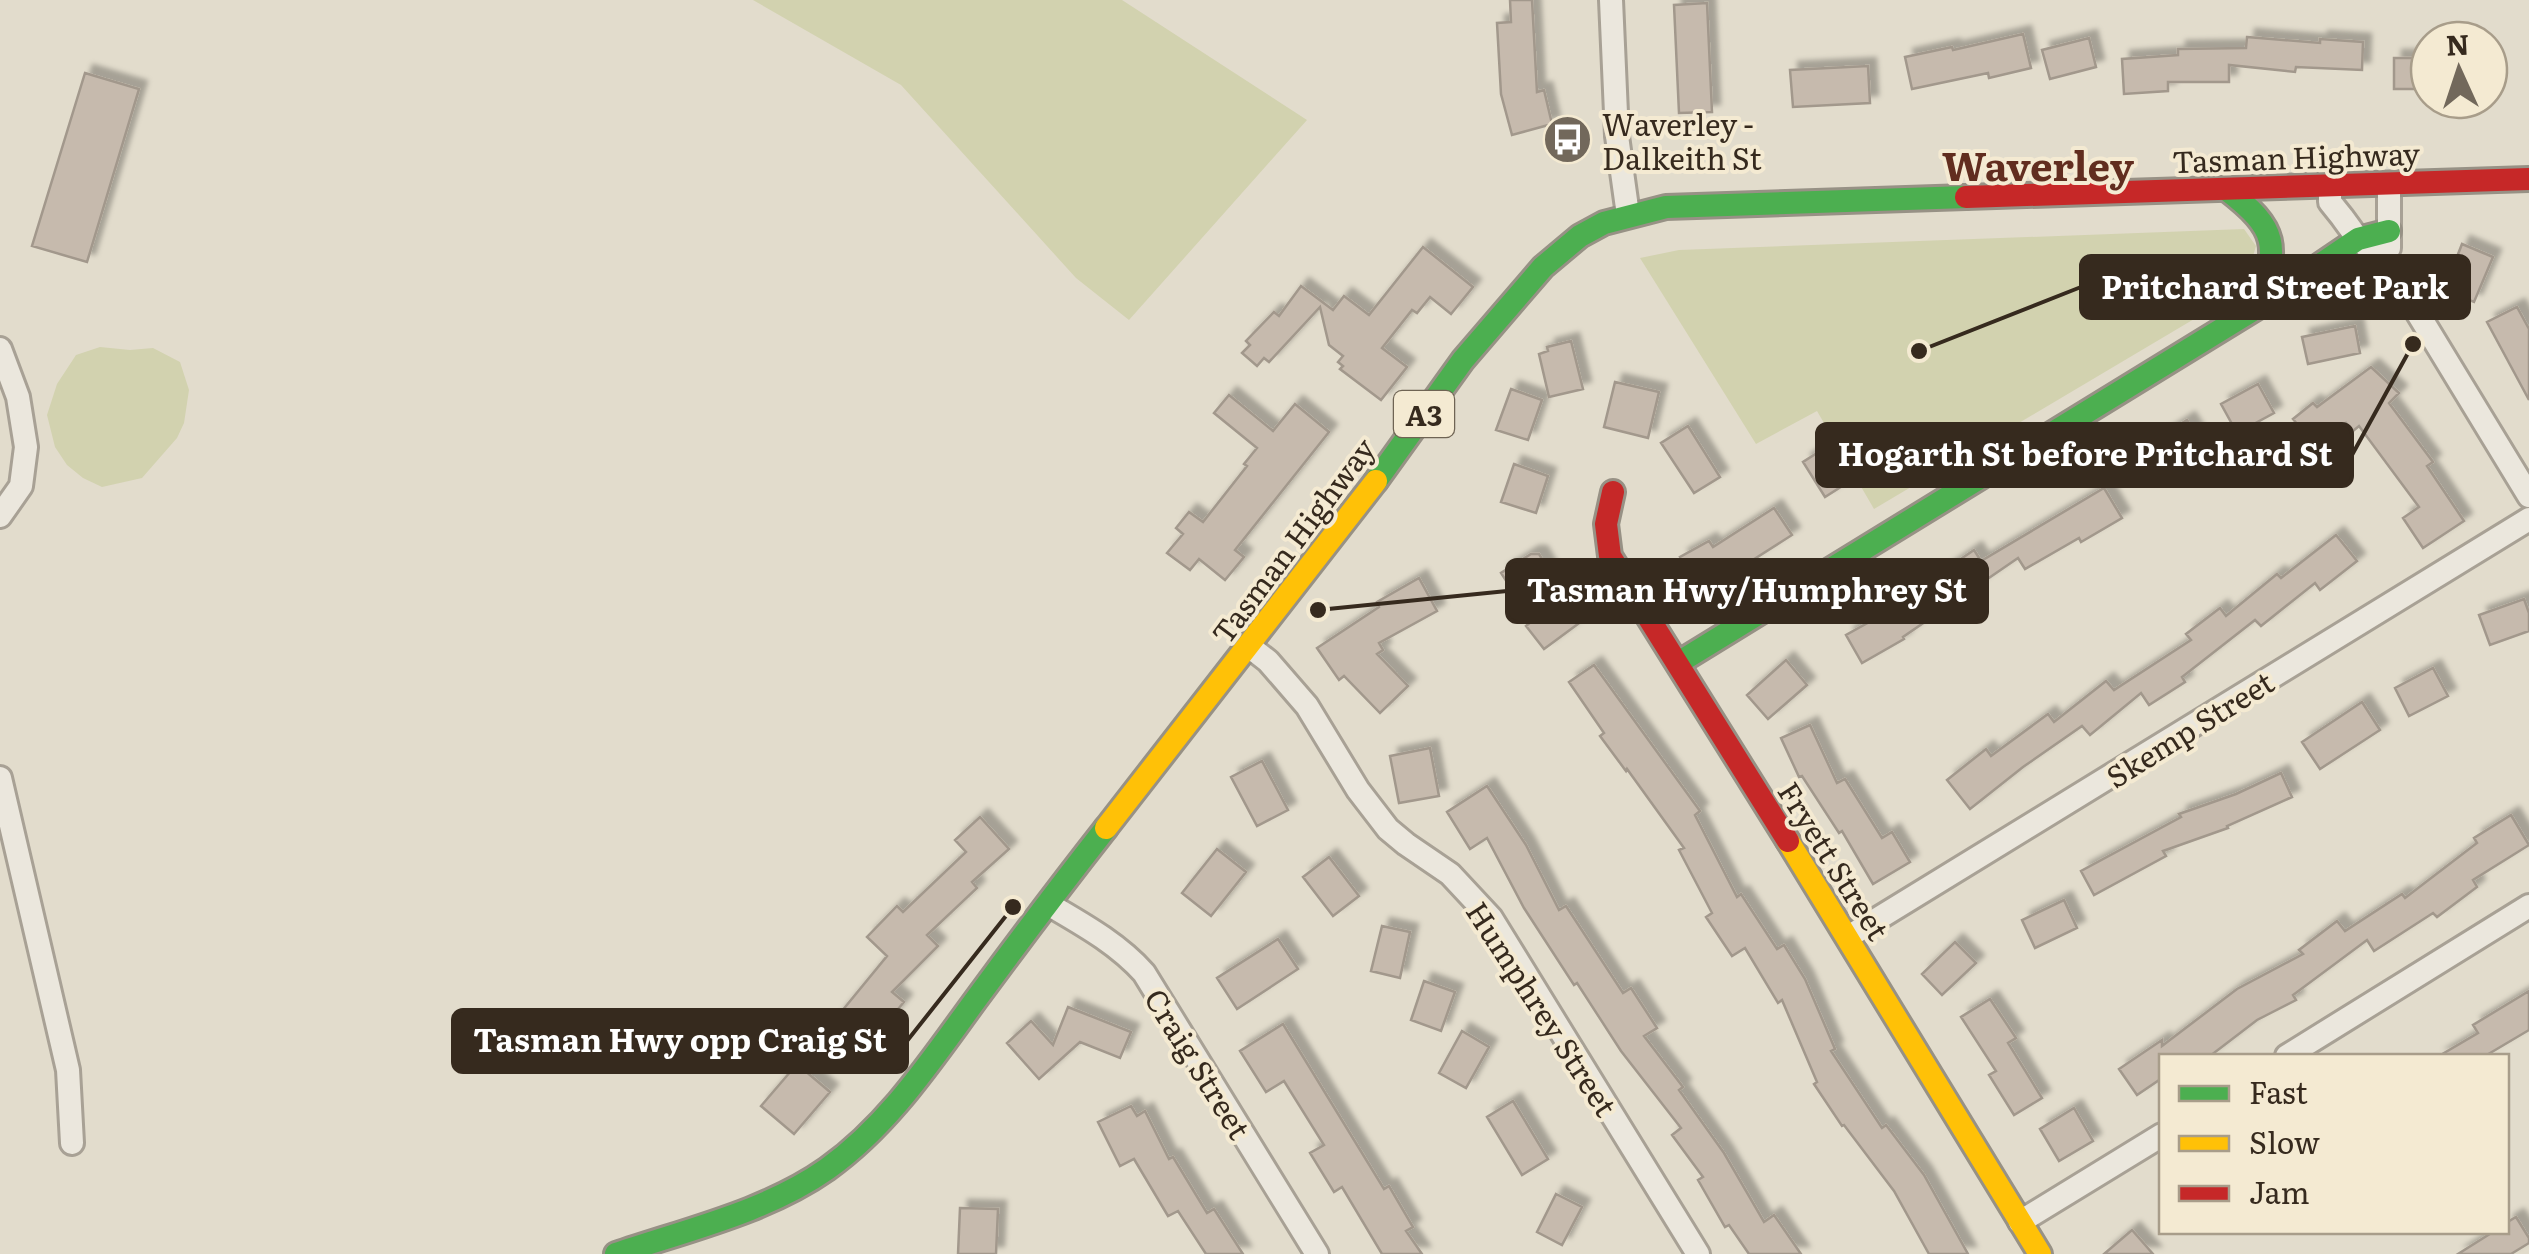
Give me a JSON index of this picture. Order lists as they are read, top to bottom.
{
  "streets": {
    "main road": ["Tasman Highway", "A3", "Fryett Street"],
    "street": ["Skemp Street", "Humphrey Street", "Craig Street"]
  },
  "crossings": [
    ["Tasman Highway", "Humphrey Street"],
    ["Tasman Highway", "Craig Street"],
    ["Skemp Street", "Fryett Street"]
  ],
  "districts": ["Waverley"],
  "places": {
    "bus stop": ["Waverley - Dalkeith St"],
    "other": [
      "Hogarth St before Pritchard St",
      "Pritchard Street Park",
      "Tasman Hwy/Humphrey St",
      "Tasman Hwy opp Craig St"
    ]
  },
  "legend": ["Fast", "Slow", "Jam"],
  "north": "top"
}
